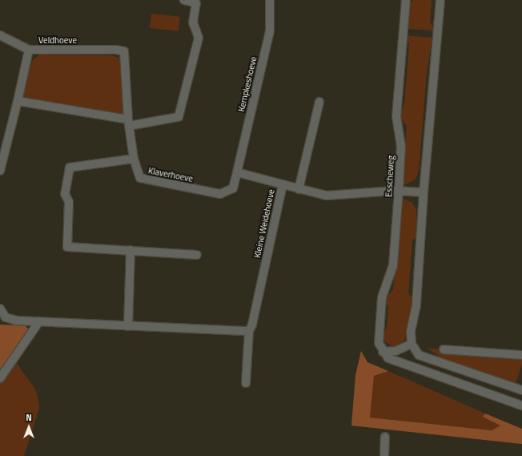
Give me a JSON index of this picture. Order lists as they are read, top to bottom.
{
  "streets": {
    "street": [
      "Veldhoeve",
      "Kempkeshoeve",
      "Klaverhoeve",
      "Esscheweg",
      "Kleine Weidehoeve"
    ]
  },
  "crossings": [
    ["Veldhoeve", "Klaverhoeve"],
    ["Kempkeshoeve", "Klaverhoeve"],
    ["Esscheweg", "Kleine Weidehoeve"]
  ],
  "north": "top"
}
